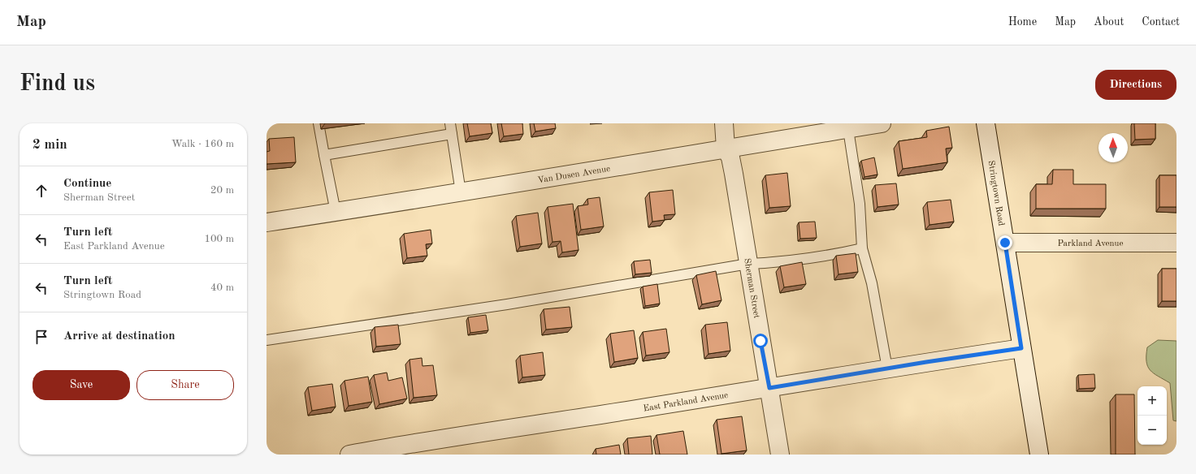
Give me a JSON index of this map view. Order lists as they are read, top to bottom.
{
  "streets": {
    "street": [
      "Van Dusen Avenue",
      "Stringtown Road",
      "Parkland Avenue",
      "Sherman Street",
      "East Parkland Avenue"
    ]
  },
  "crossings": [
    ["Van Dusen Avenue", "Sherman Street"],
    ["Stringtown Road", "Parkland Avenue"],
    ["Stringtown Road", "East Parkland Avenue"],
    ["Sherman Street", "East Parkland Avenue"]
  ],
  "north": "top",
  "page": {
    "header": "Map",
    "nav": [
      "Home",
      "Map",
      "About",
      "Contact"
    ],
    "buttons": [
      "Directions",
      ["Save", "Share"]
    ],
    "title": "Find us",
    "heading": ["2 min", "Walk · 160 m"],
    "list": [
      ["Continue", "Sherman Street", "20 m"],
      ["Turn left", "East Parkland Avenue", "100 m"],
      ["Turn left", "Stringtown Road", "40 m"],
      "Arrive at destination"
    ],
    "map_buttons": ["+", "−"]
  }
}
